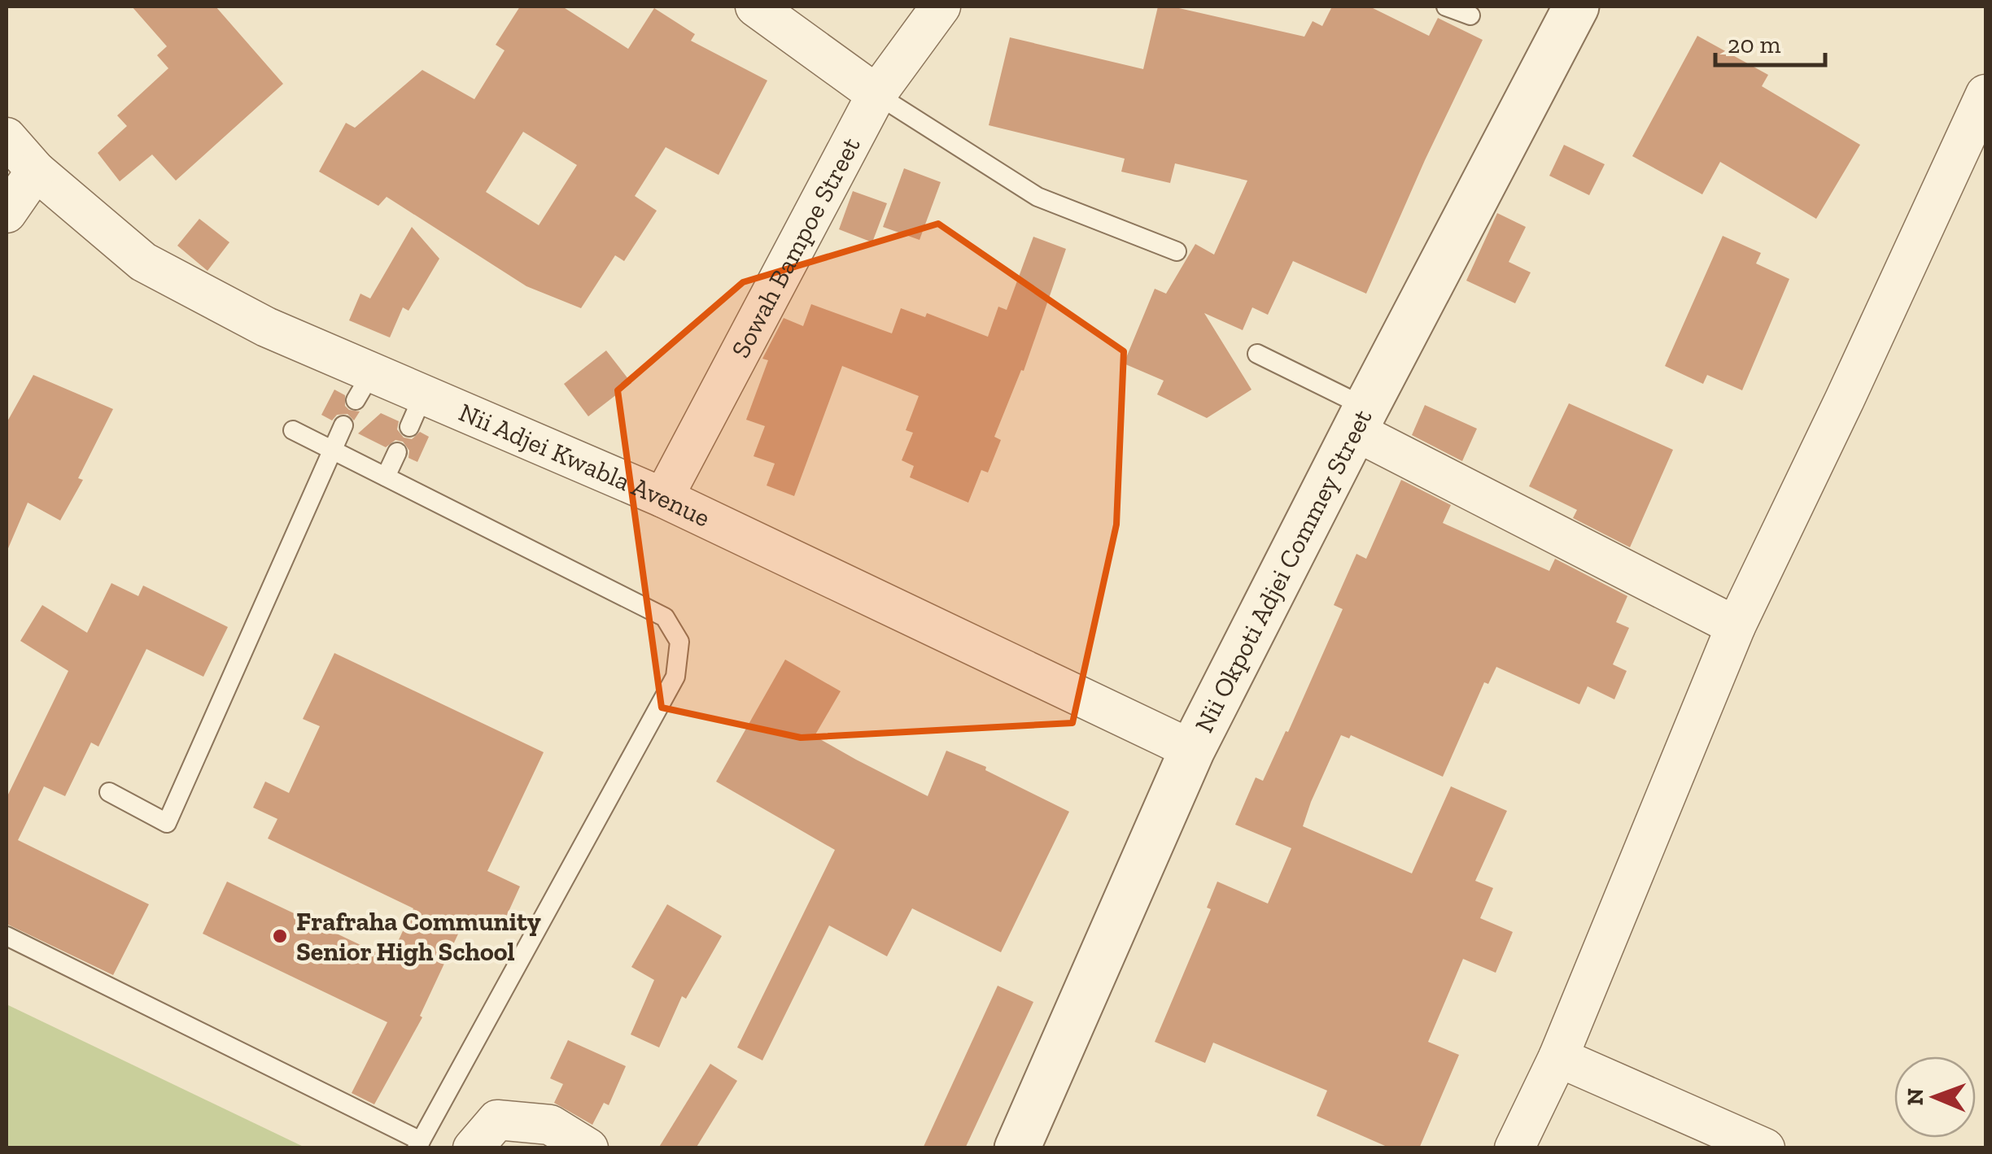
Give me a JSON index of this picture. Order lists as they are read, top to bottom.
{
  "streets": {
    "street": ["Sowah Bampoe Street", "Nii Adjei Kwabla Avenue", "Nii Okpoti Adjei Commey Street"]
  },
  "crossings": [
    ["Sowah Bampoe Street", "Nii Adjei Kwabla Avenue"],
    ["Nii Adjei Kwabla Avenue", "Nii Okpoti Adjei Commey Street"]
  ],
  "places": ["Frafraha Community Senior High School"],
  "scale_bar": "20 m",
  "north": "left"
}
